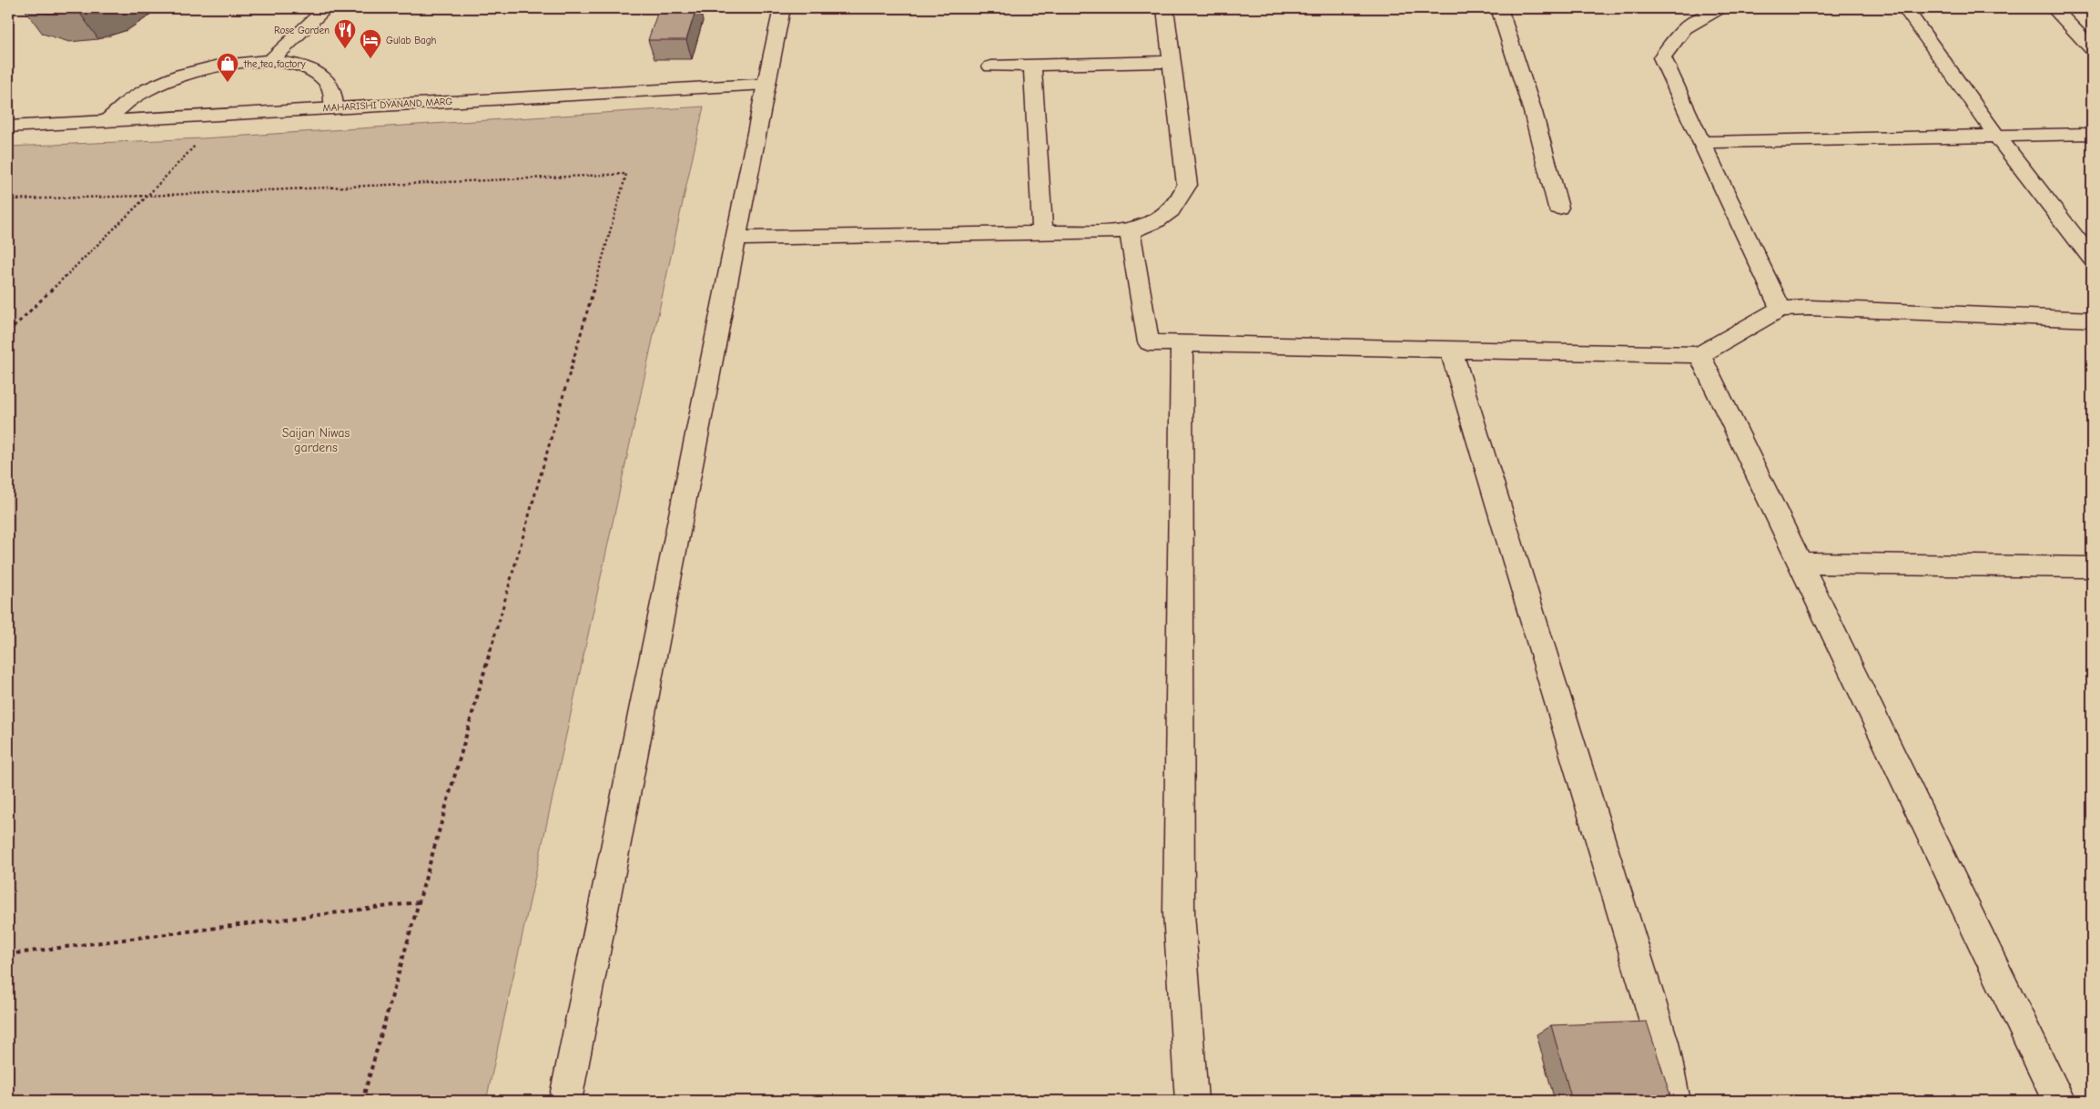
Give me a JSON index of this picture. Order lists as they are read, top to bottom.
{
  "streets": {
    "street": ["MAHARISHI DYANAND MARG"]
  },
  "parks": ["Saijan Niwas gardens"],
  "places": {
    "restaurant": ["Rose Garden"],
    "hotel": ["Gulab Bagh"],
    "shop": ["the tea factory"]
  }
}
